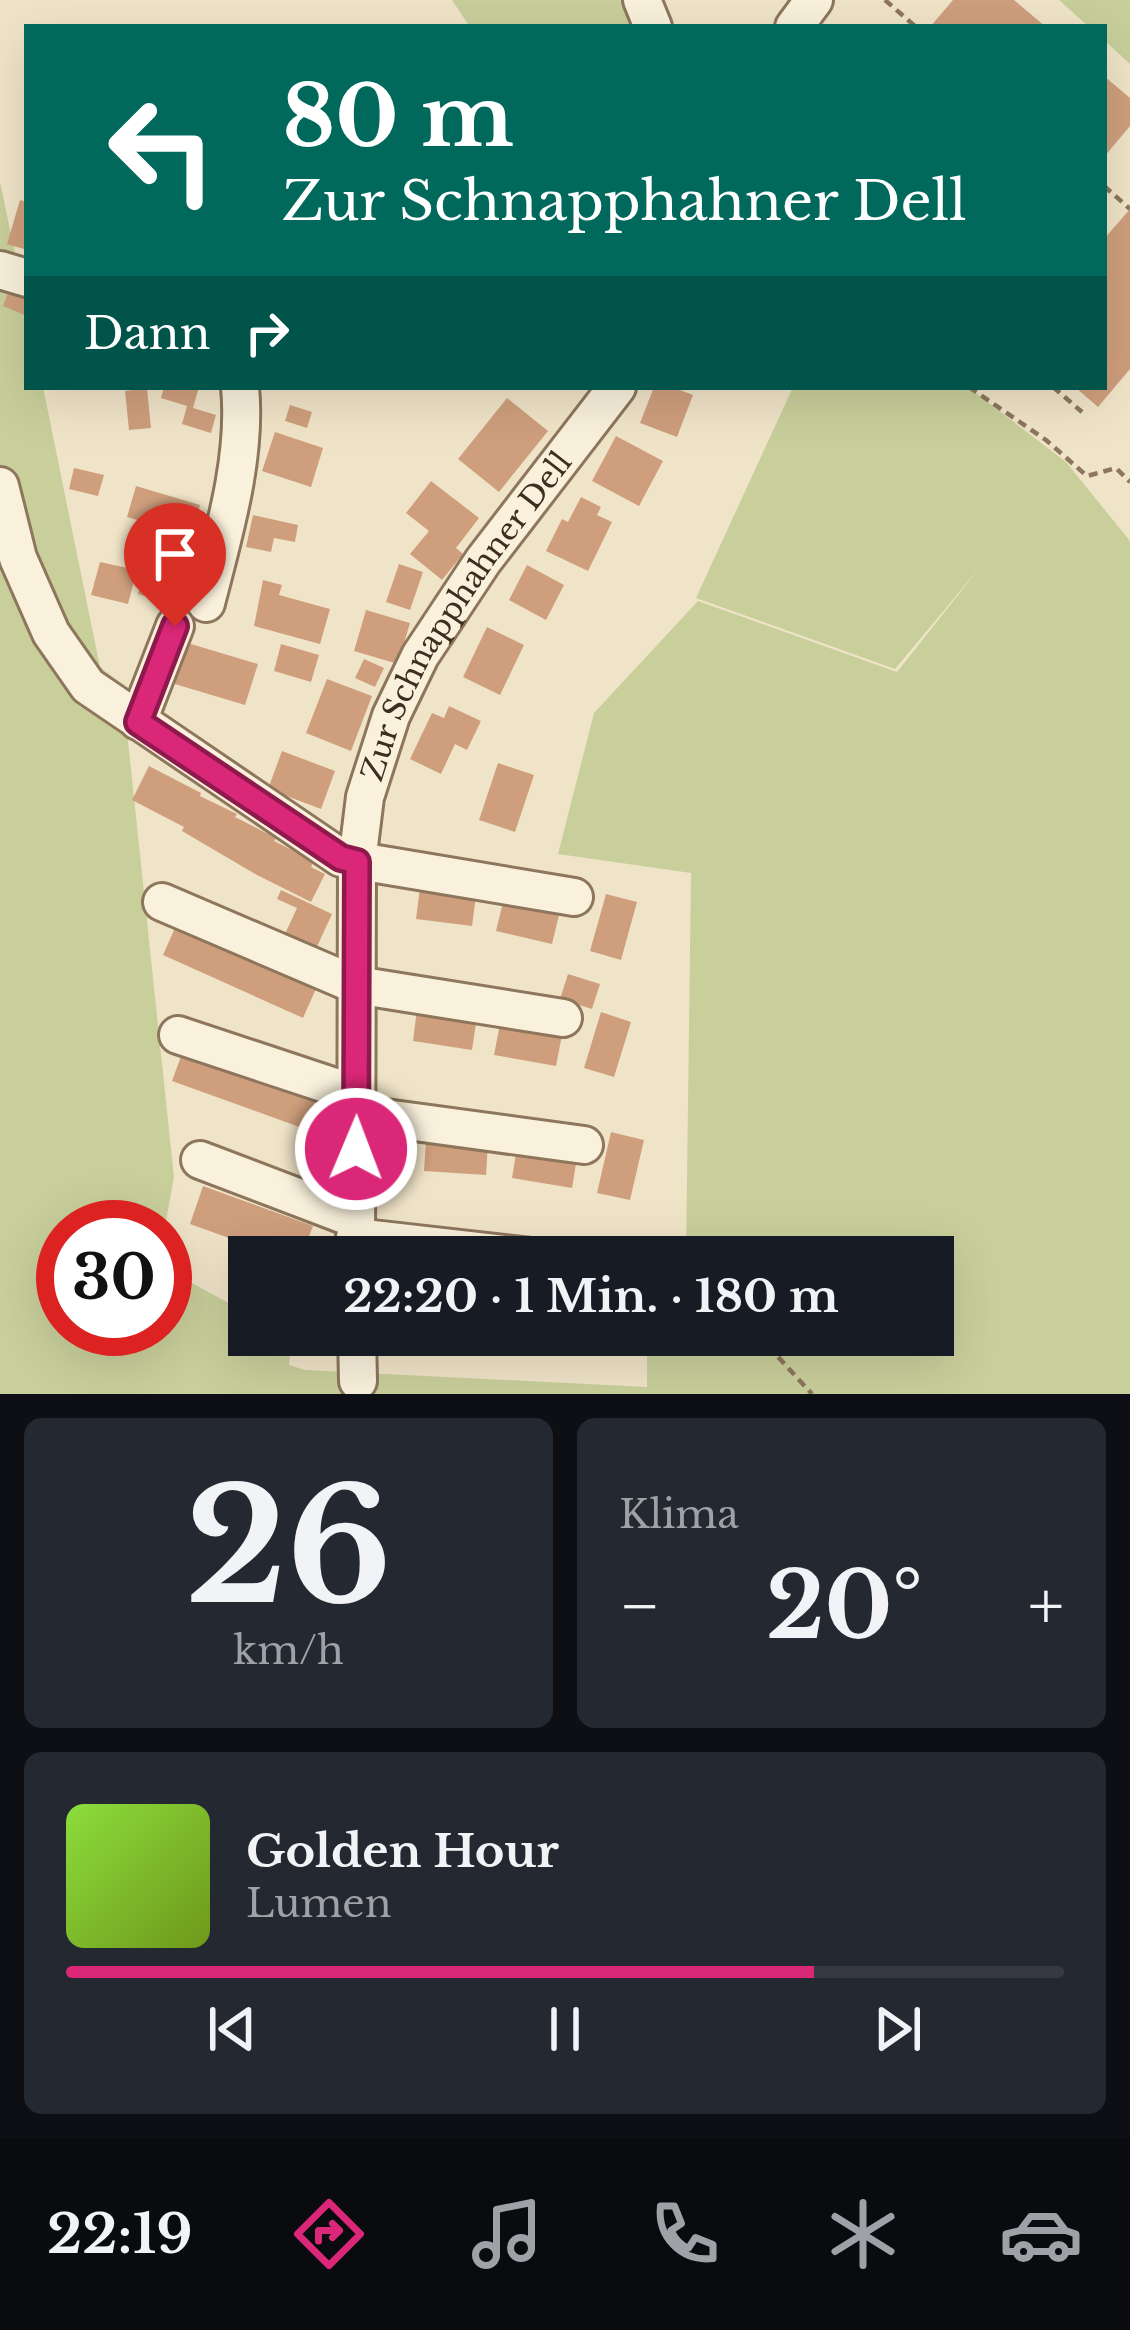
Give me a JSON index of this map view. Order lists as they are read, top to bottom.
{
  "streets": {
    "street": ["Zur Schnapphahner Dell"]
  },
  "page": {
    "turn": ["80 m", "Zur Schnapphahner Dell"],
    "then": "Dann",
    "limit": "30",
    "trip": "22:20 · 1 Min. · 180 m",
    "tile": [
      ["26", "km/h"],
      "Klima"
    ],
    "heat": ["−", "20°", "+"],
    "song": ["Golden Hour", "Lumen"],
    "tabs": "22:19"
  }
}
